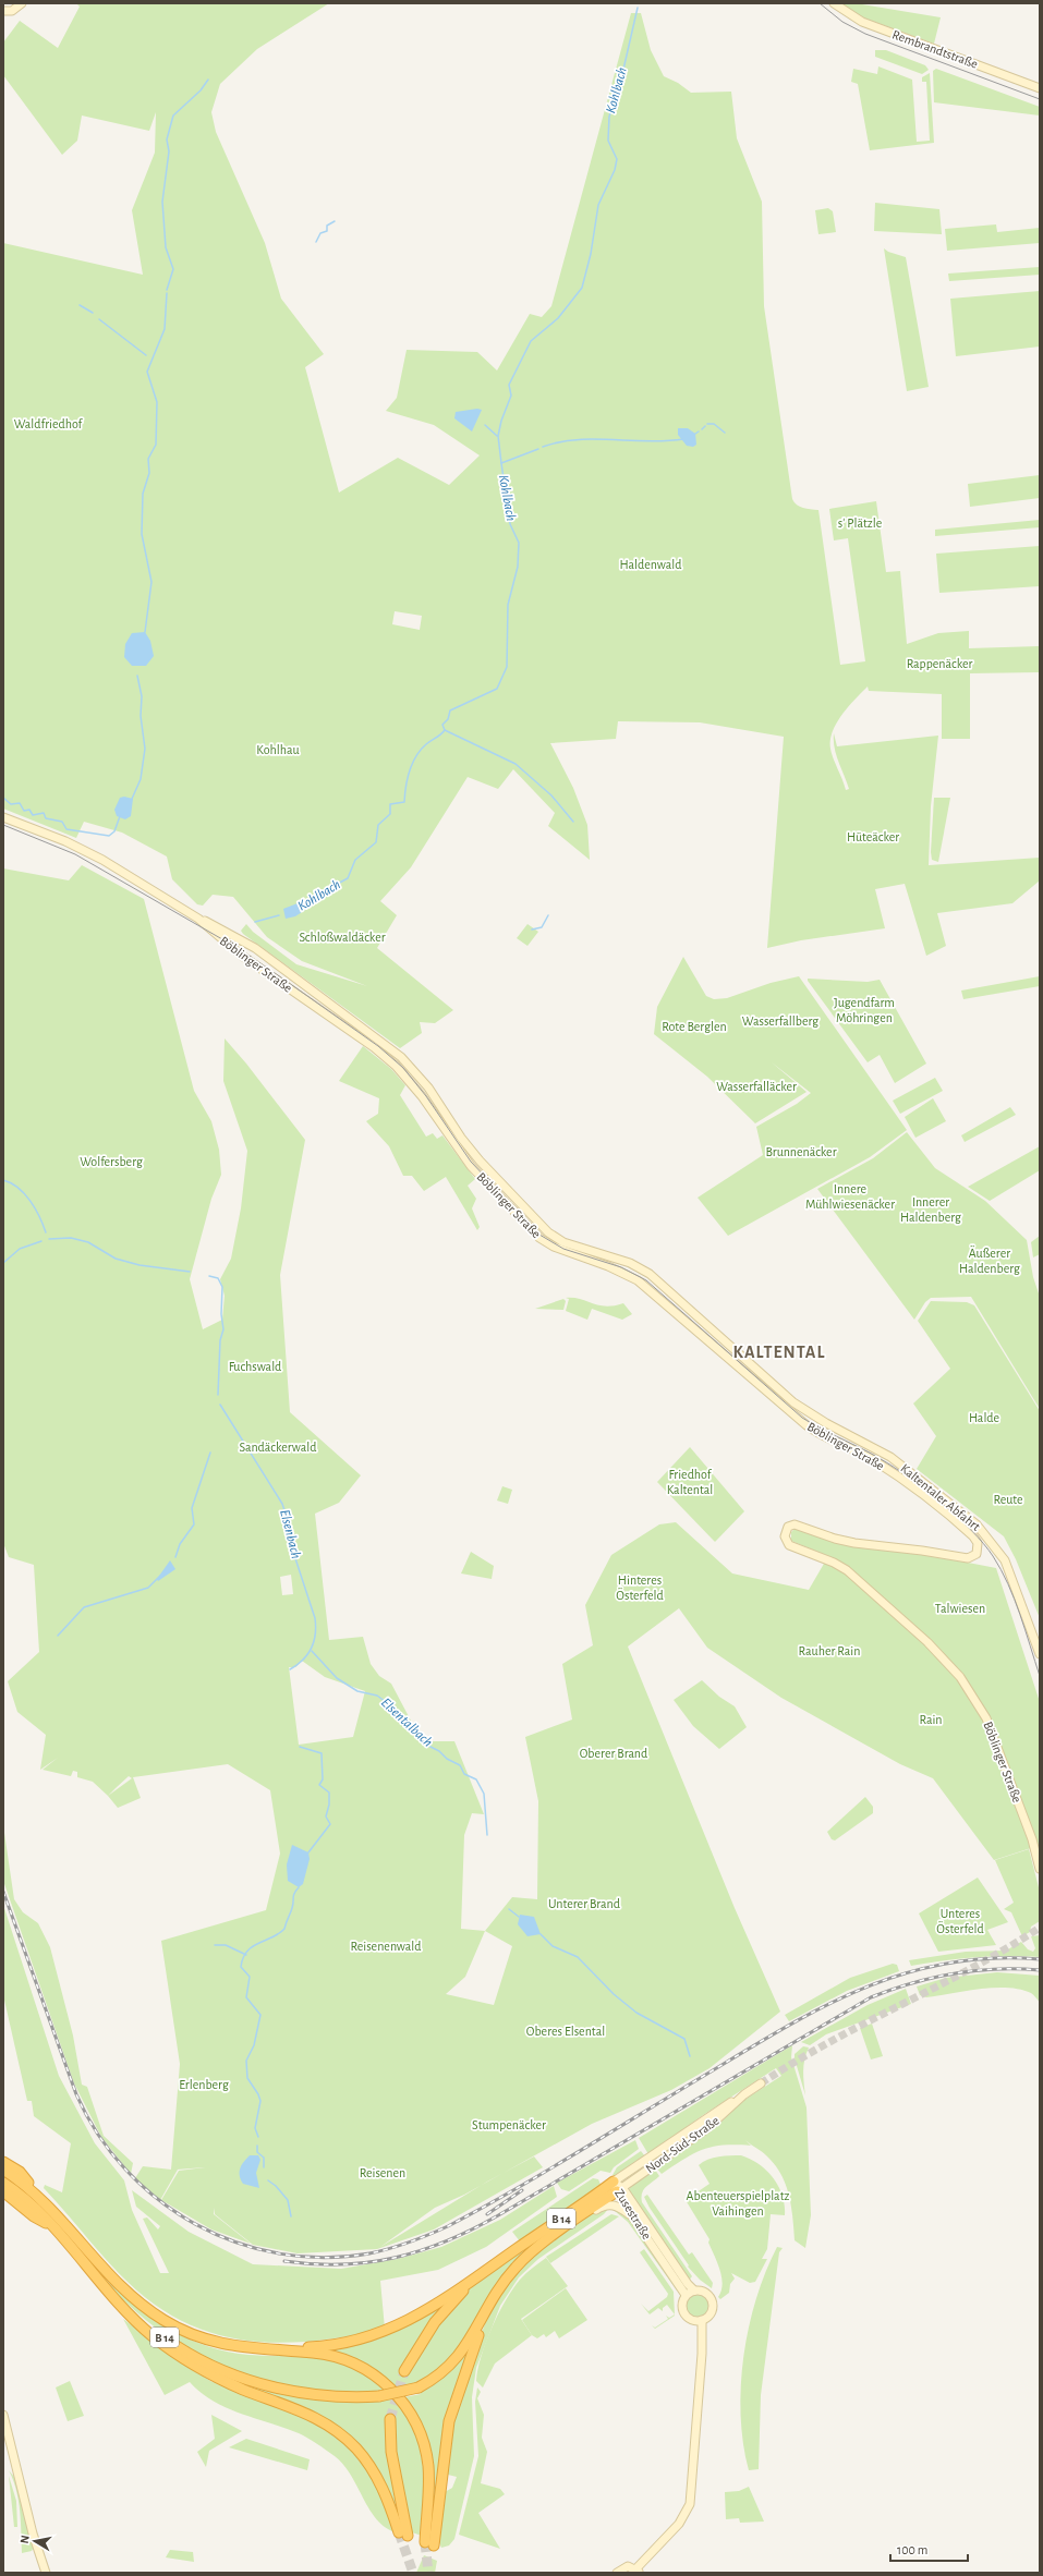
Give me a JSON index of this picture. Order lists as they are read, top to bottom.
{
  "streets": {
    "highway": ["B 14"],
    "main road": [
      "Rembrandtstraße",
      "Böblinger Straße",
      "Kaltentaler Abfahrt",
      "Nord-Süd-Straße",
      "Zusestraße"
    ]
  },
  "crossings": [
    ["Böblinger Straße", "Kaltentaler Abfahrt"],
    ["Nord-Süd-Straße", "Zusestraße"],
    ["Nord-Süd-Straße", "B 14"],
    ["Zusestraße", "B 14"]
  ],
  "districts": ["KALTENTAL"],
  "water": ["Kohlbach", "Elsenbach", "Elsentalbach"],
  "parks": [
    "Waldfriedhof",
    "s' Plätzle",
    "Haldenwald",
    "Rappenäcker",
    "Kohlhau",
    "Hüteäcker",
    "Schloßwaldäcker",
    "Jugendfarm Möhringen",
    "Wasserfallberg",
    "Rote Berglen",
    "Wasserfalläcker",
    "Brunnenäcker",
    "Wolfersberg",
    "Innere Mühlwiesenäcker",
    "Innerer Haldenberg",
    "Äußerer Haldenberg",
    "Fuchswald",
    "Halde",
    "Sandäckerwald",
    "Friedhof Kaltental",
    "Reute",
    "Hinteres Österfeld",
    "Talwiesen",
    "Rauher Rain",
    "Rain",
    "Oberer Brand",
    "Unterer Brand",
    "Unteres Österfeld",
    "Reisenenwald",
    "Oberes Elsental",
    "Erlenberg",
    "Stumpenäcker",
    "Reisenen",
    "Abenteuerspielplatz Vaihingen"
  ],
  "scale_bar": "100 m",
  "north": "left"
}
